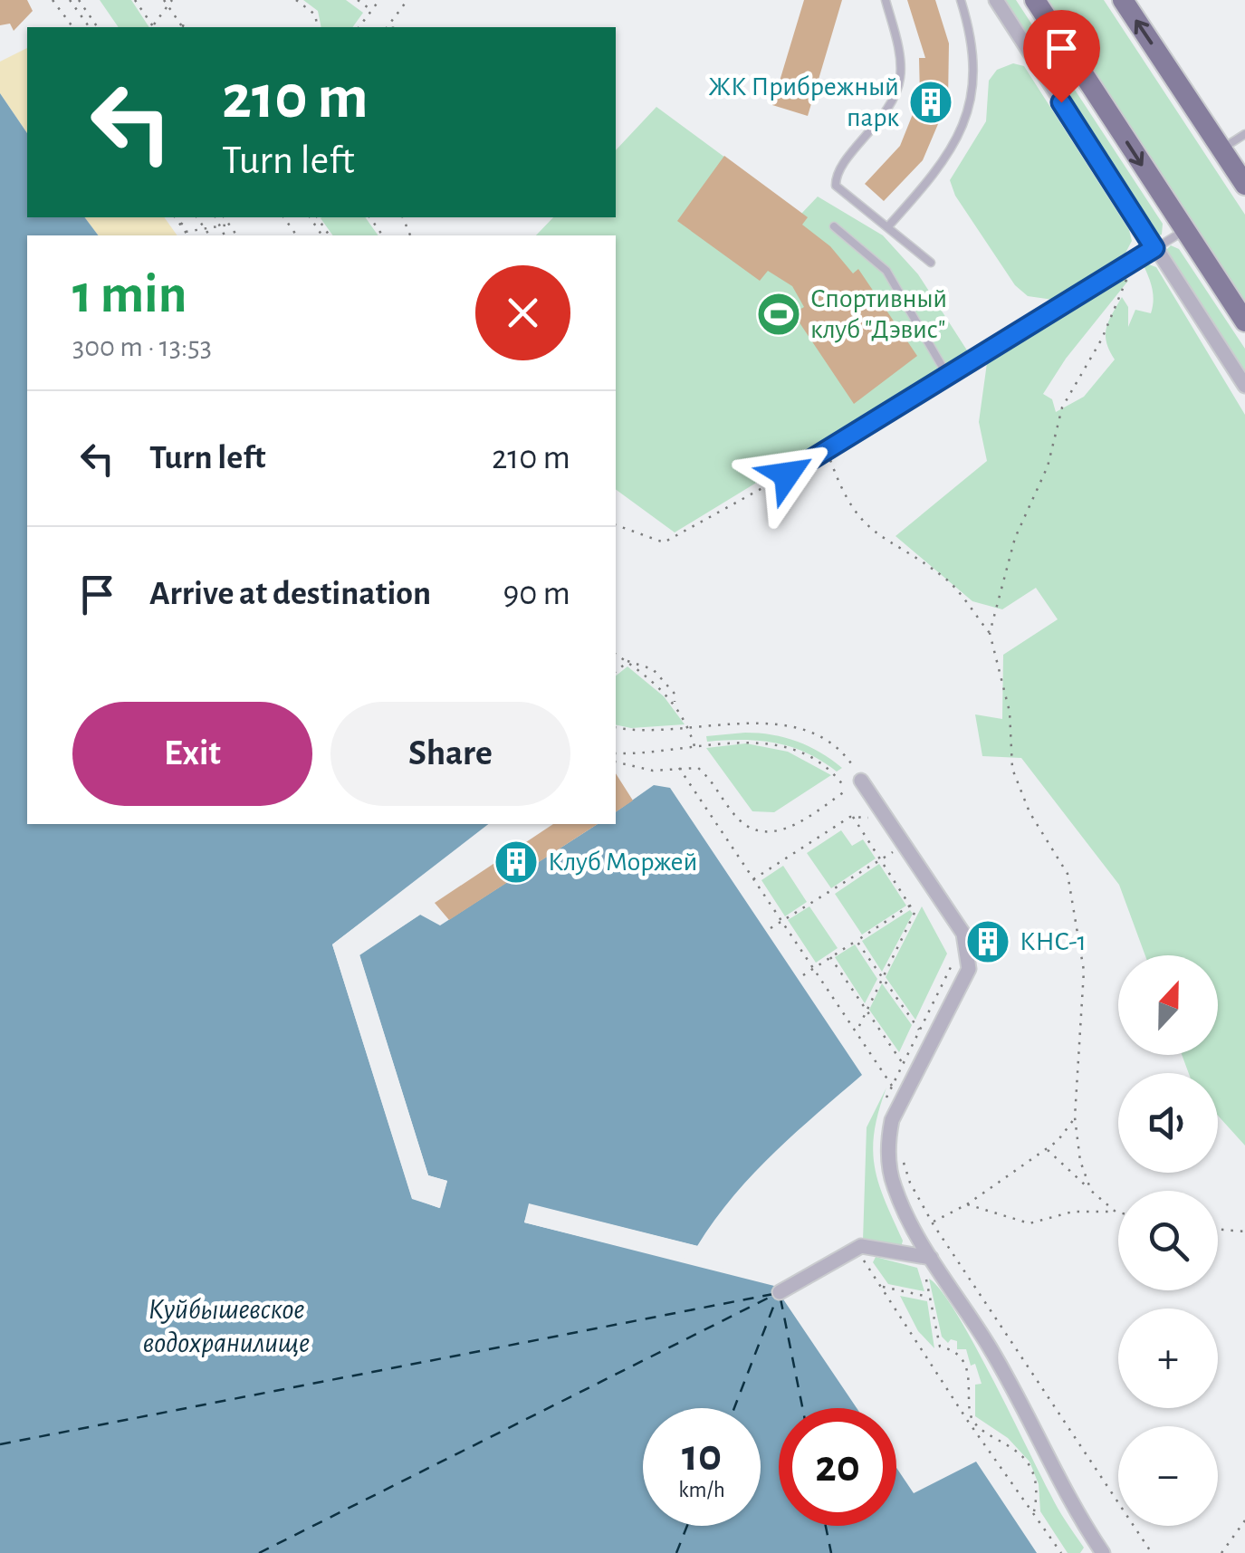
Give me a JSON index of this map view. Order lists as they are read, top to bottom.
{
  "water": ["Куйбышевское водохранилище"],
  "places": {
    "building": ["ЖК Прибрежный парк", "Клуб Моржей", "КНС-1"],
    "sports": ["Спортивный клуб \"Дэвис\""]
  },
  "north": "top",
  "page": {
    "turn": ["210 m", "Turn left"],
    "heading": ["1 min", "300 m · 13:53"],
    "list": [
      {
        "name": "Turn left",
        "value": "210 m"
      },
      {
        "name": "Arrive at destination",
        "value": "90 m"
      }
    ],
    "buttons": ["Exit", "Share"],
    "map_buttons": ["+", "−"],
    "speed": "10 km/h",
    "limit": "20"
  }
}
